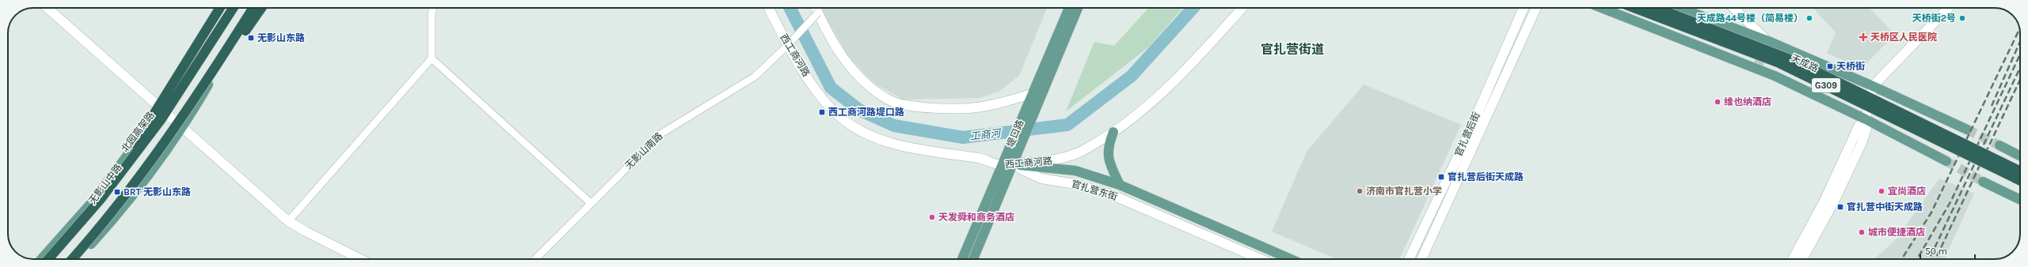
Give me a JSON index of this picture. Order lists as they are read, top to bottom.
{
  "streets": {
    "highway": ["天成路", "G309", "北园高架路"],
    "main road": [
      "西工商河路",
      "堤口路",
      "官扎营后街",
      "无影山中路",
      "官扎营东街"
    ],
    "street": ["无影山南路"]
  },
  "crossings": [
    ["西工商河路", "堤口路"],
    ["西工商河路", "无影山南路"],
    ["西工商河路", "官扎营东街"],
    ["堤口路", "官扎营东街"]
  ],
  "districts": ["官扎营街道"],
  "water": ["工商河"],
  "places": {
    "other": [
      "天成路44号楼（简易楼）",
      "天桥街2号",
      "维也纳酒店",
      "济南市官扎营小学",
      "宜尚酒店",
      "天发舜和商务酒店",
      "城市便捷酒店"
    ],
    "health": ["天桥区人民医院"],
    "transit": [
      "无影山东路",
      "天桥街",
      "西工商河路堤口路",
      "官扎营后街天成路",
      "BRT 无影山东路",
      "官扎营中街天成路"
    ]
  },
  "scale_bar": "50 m"
}
